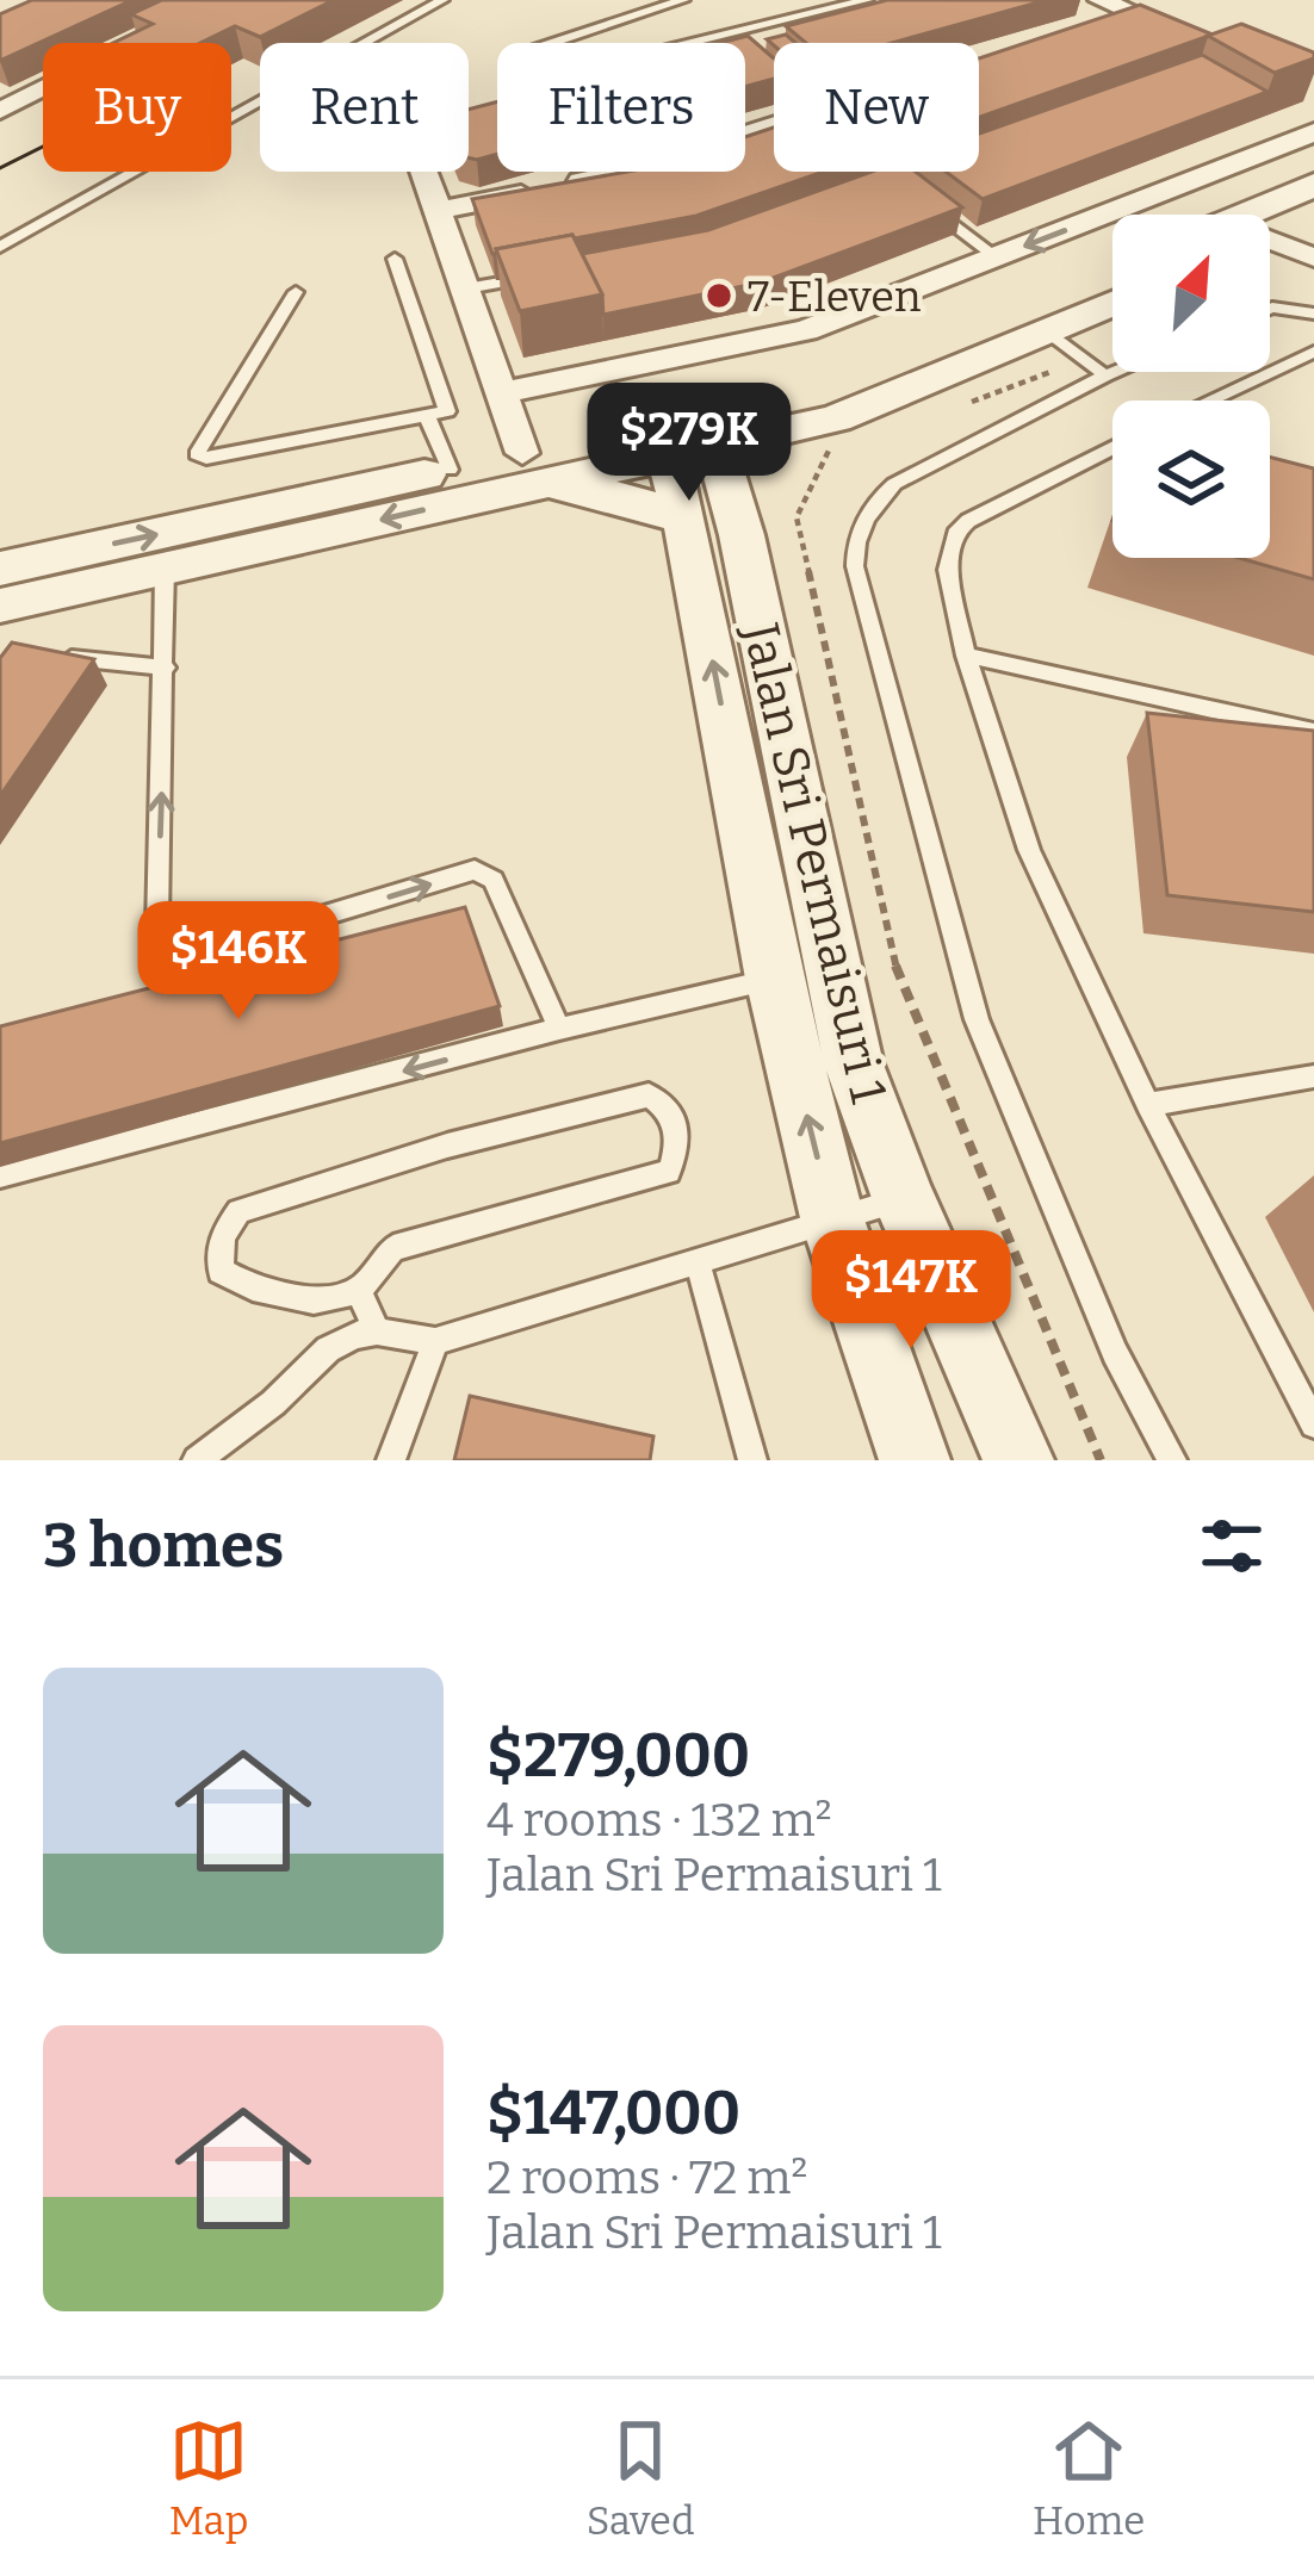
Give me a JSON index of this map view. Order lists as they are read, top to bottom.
{
  "streets": {
    "street": ["Jalan Sri Permaisuri 1"]
  },
  "places": ["7-Eleven"],
  "north": "top right",
  "page": {
    "chip": [
      "Buy",
      "Rent",
      "Filters",
      "New"
    ],
    "price": ["$279K", "$146K", "$147K"],
    "heading": "3 homes",
    "list": [
      {
        "name": "$279,000",
        "note": "4 rooms · 132 m² · Jalan Sri Permaisuri 1"
      },
      {
        "name": "$147,000",
        "note": "2 rooms · 72 m² · Jalan Sri Permaisuri 1"
      }
    ],
    "tabs": ["Map", "Saved", "Home"]
  }
}
